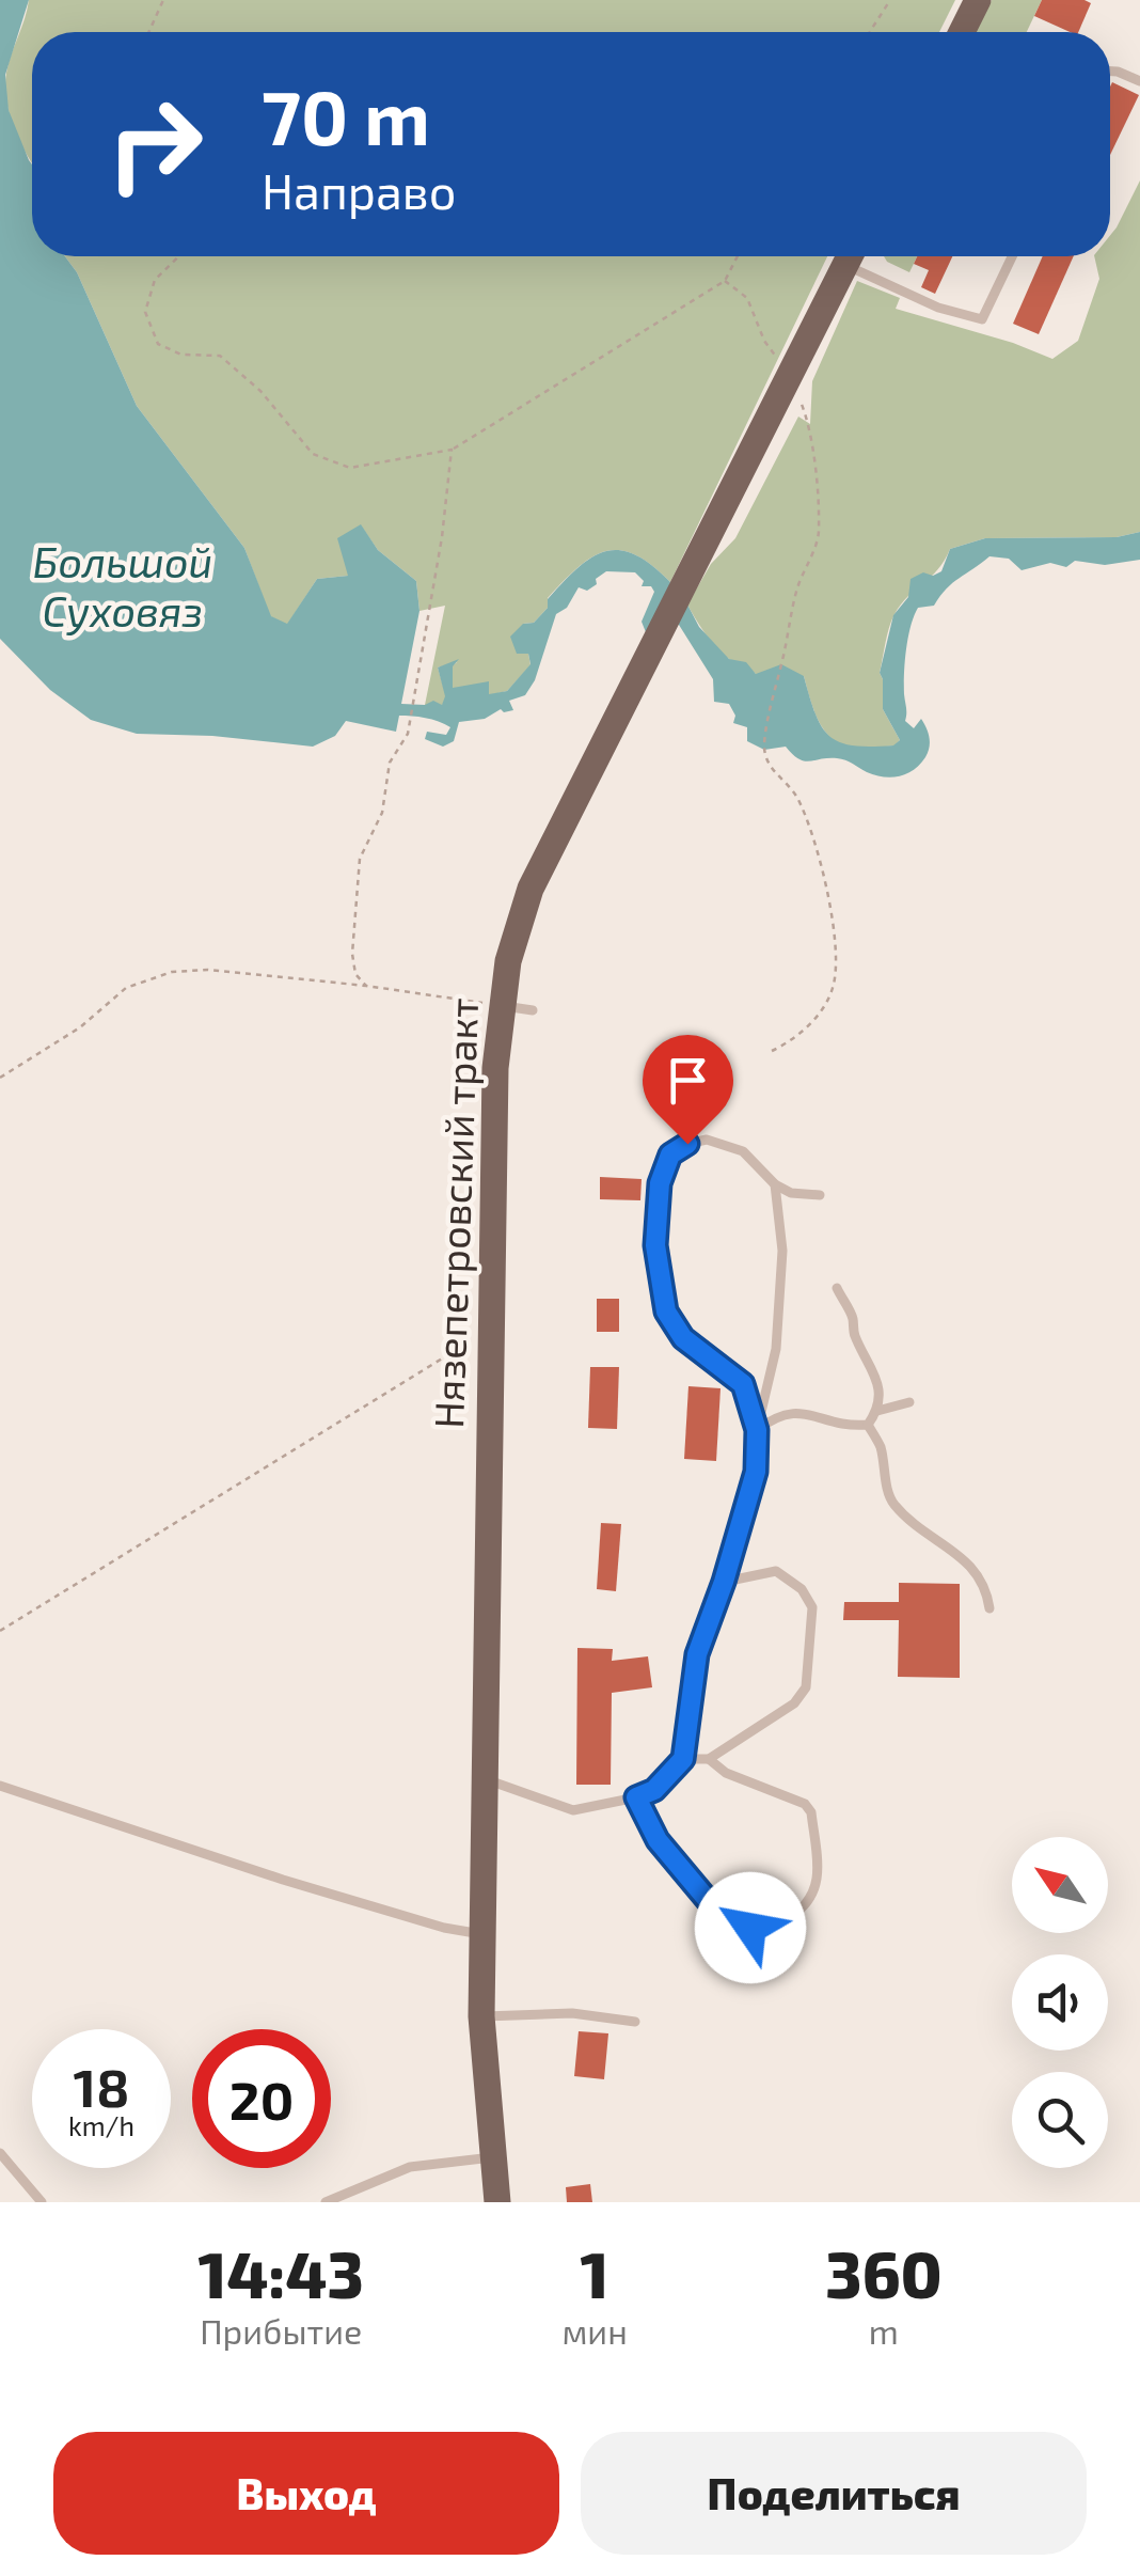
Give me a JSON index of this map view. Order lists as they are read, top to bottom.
{
  "streets": {
    "main road": ["Нязепетровский тракт"]
  },
  "water": ["Большой Суховяз"],
  "north": "top left",
  "page": {
    "turn": ["70 m", "Направо"],
    "speed": "18 km/h",
    "limit": "20",
    "eta": [
      "14:43",
      "Прибытие",
      "1",
      "мин",
      "360",
      "m"
    ],
    "buttons": ["Выход", "Поделиться"]
  }
}
